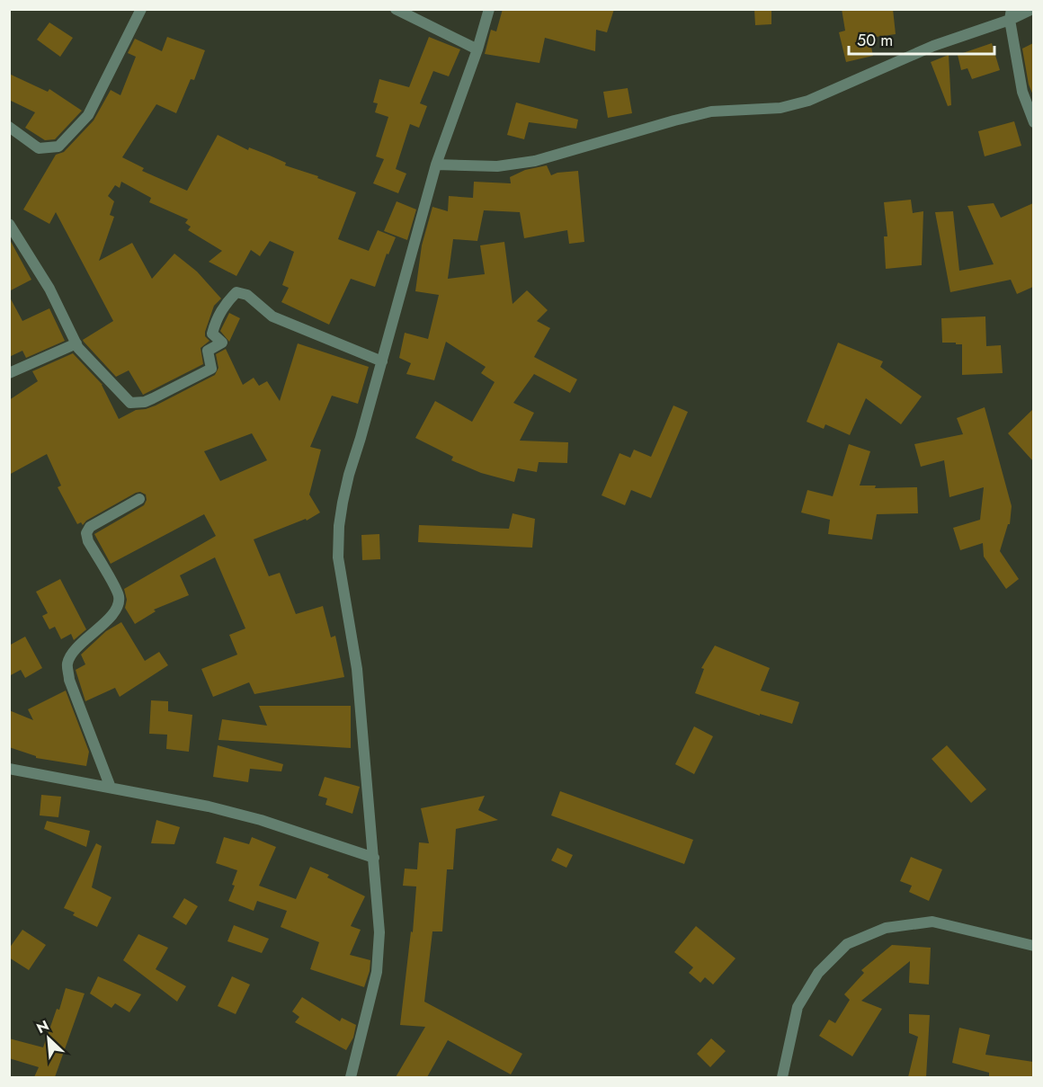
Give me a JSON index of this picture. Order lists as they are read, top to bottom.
{
  "scale_bar": "50 m",
  "north": "top left"
}
